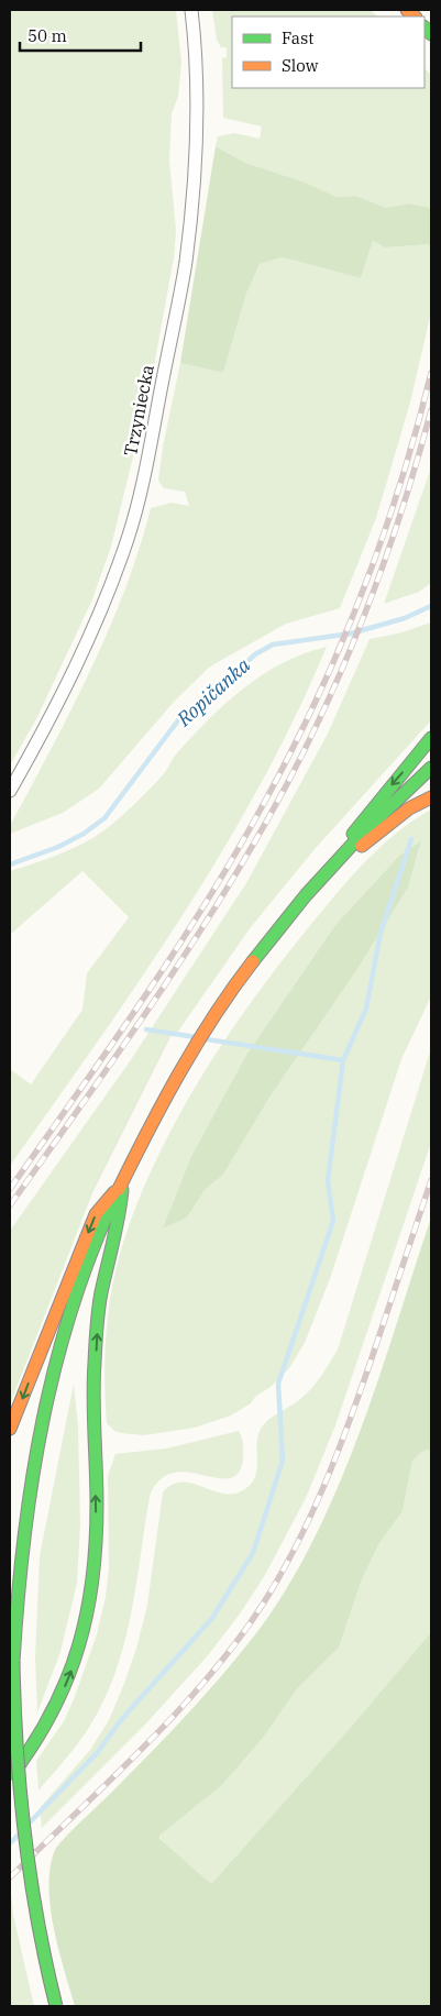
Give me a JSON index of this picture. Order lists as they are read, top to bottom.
{
  "streets": {
    "street": ["Trzyniecka"]
  },
  "water": ["Ropičanka"],
  "legend": ["Fast", "Slow"],
  "scale_bar": "50 m"
}
